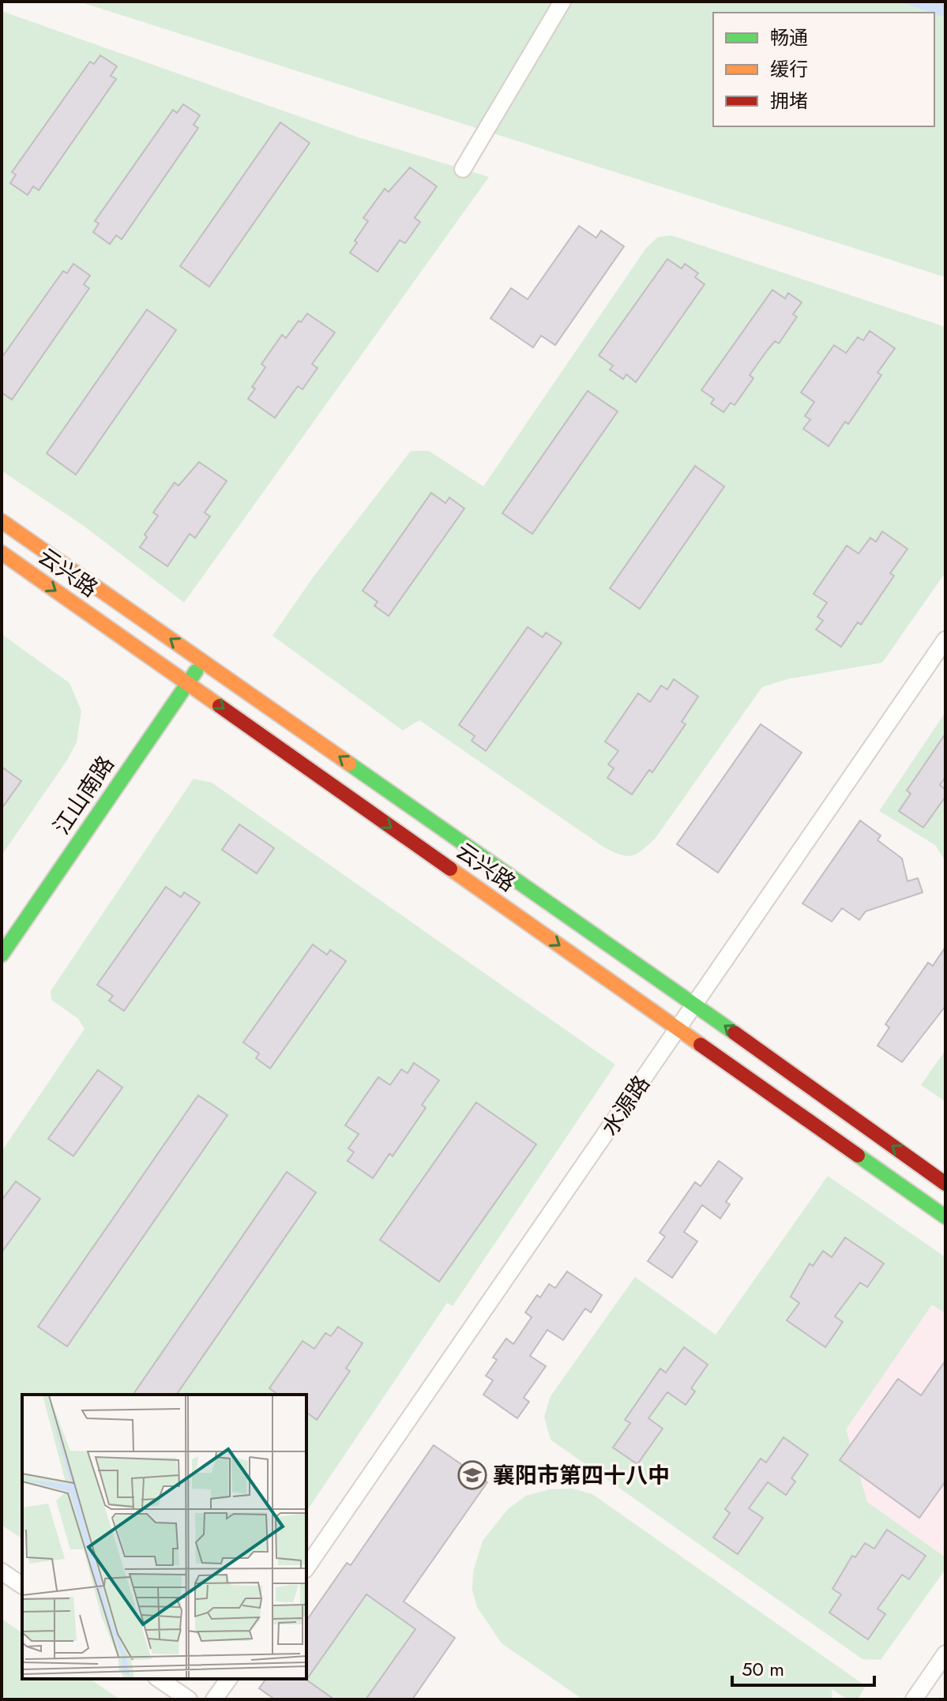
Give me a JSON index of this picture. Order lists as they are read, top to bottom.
{
  "streets": {
    "street": ["云兴路", "江山南路", "水源路"]
  },
  "crossings": [
    ["云兴路", "江山南路"],
    ["云兴路", "水源路"]
  ],
  "places": {
    "school or university": ["襄阳市第四十八中"]
  },
  "legend": ["畅通", "缓行", "拥堵"],
  "scale_bar": "50 m"
}
